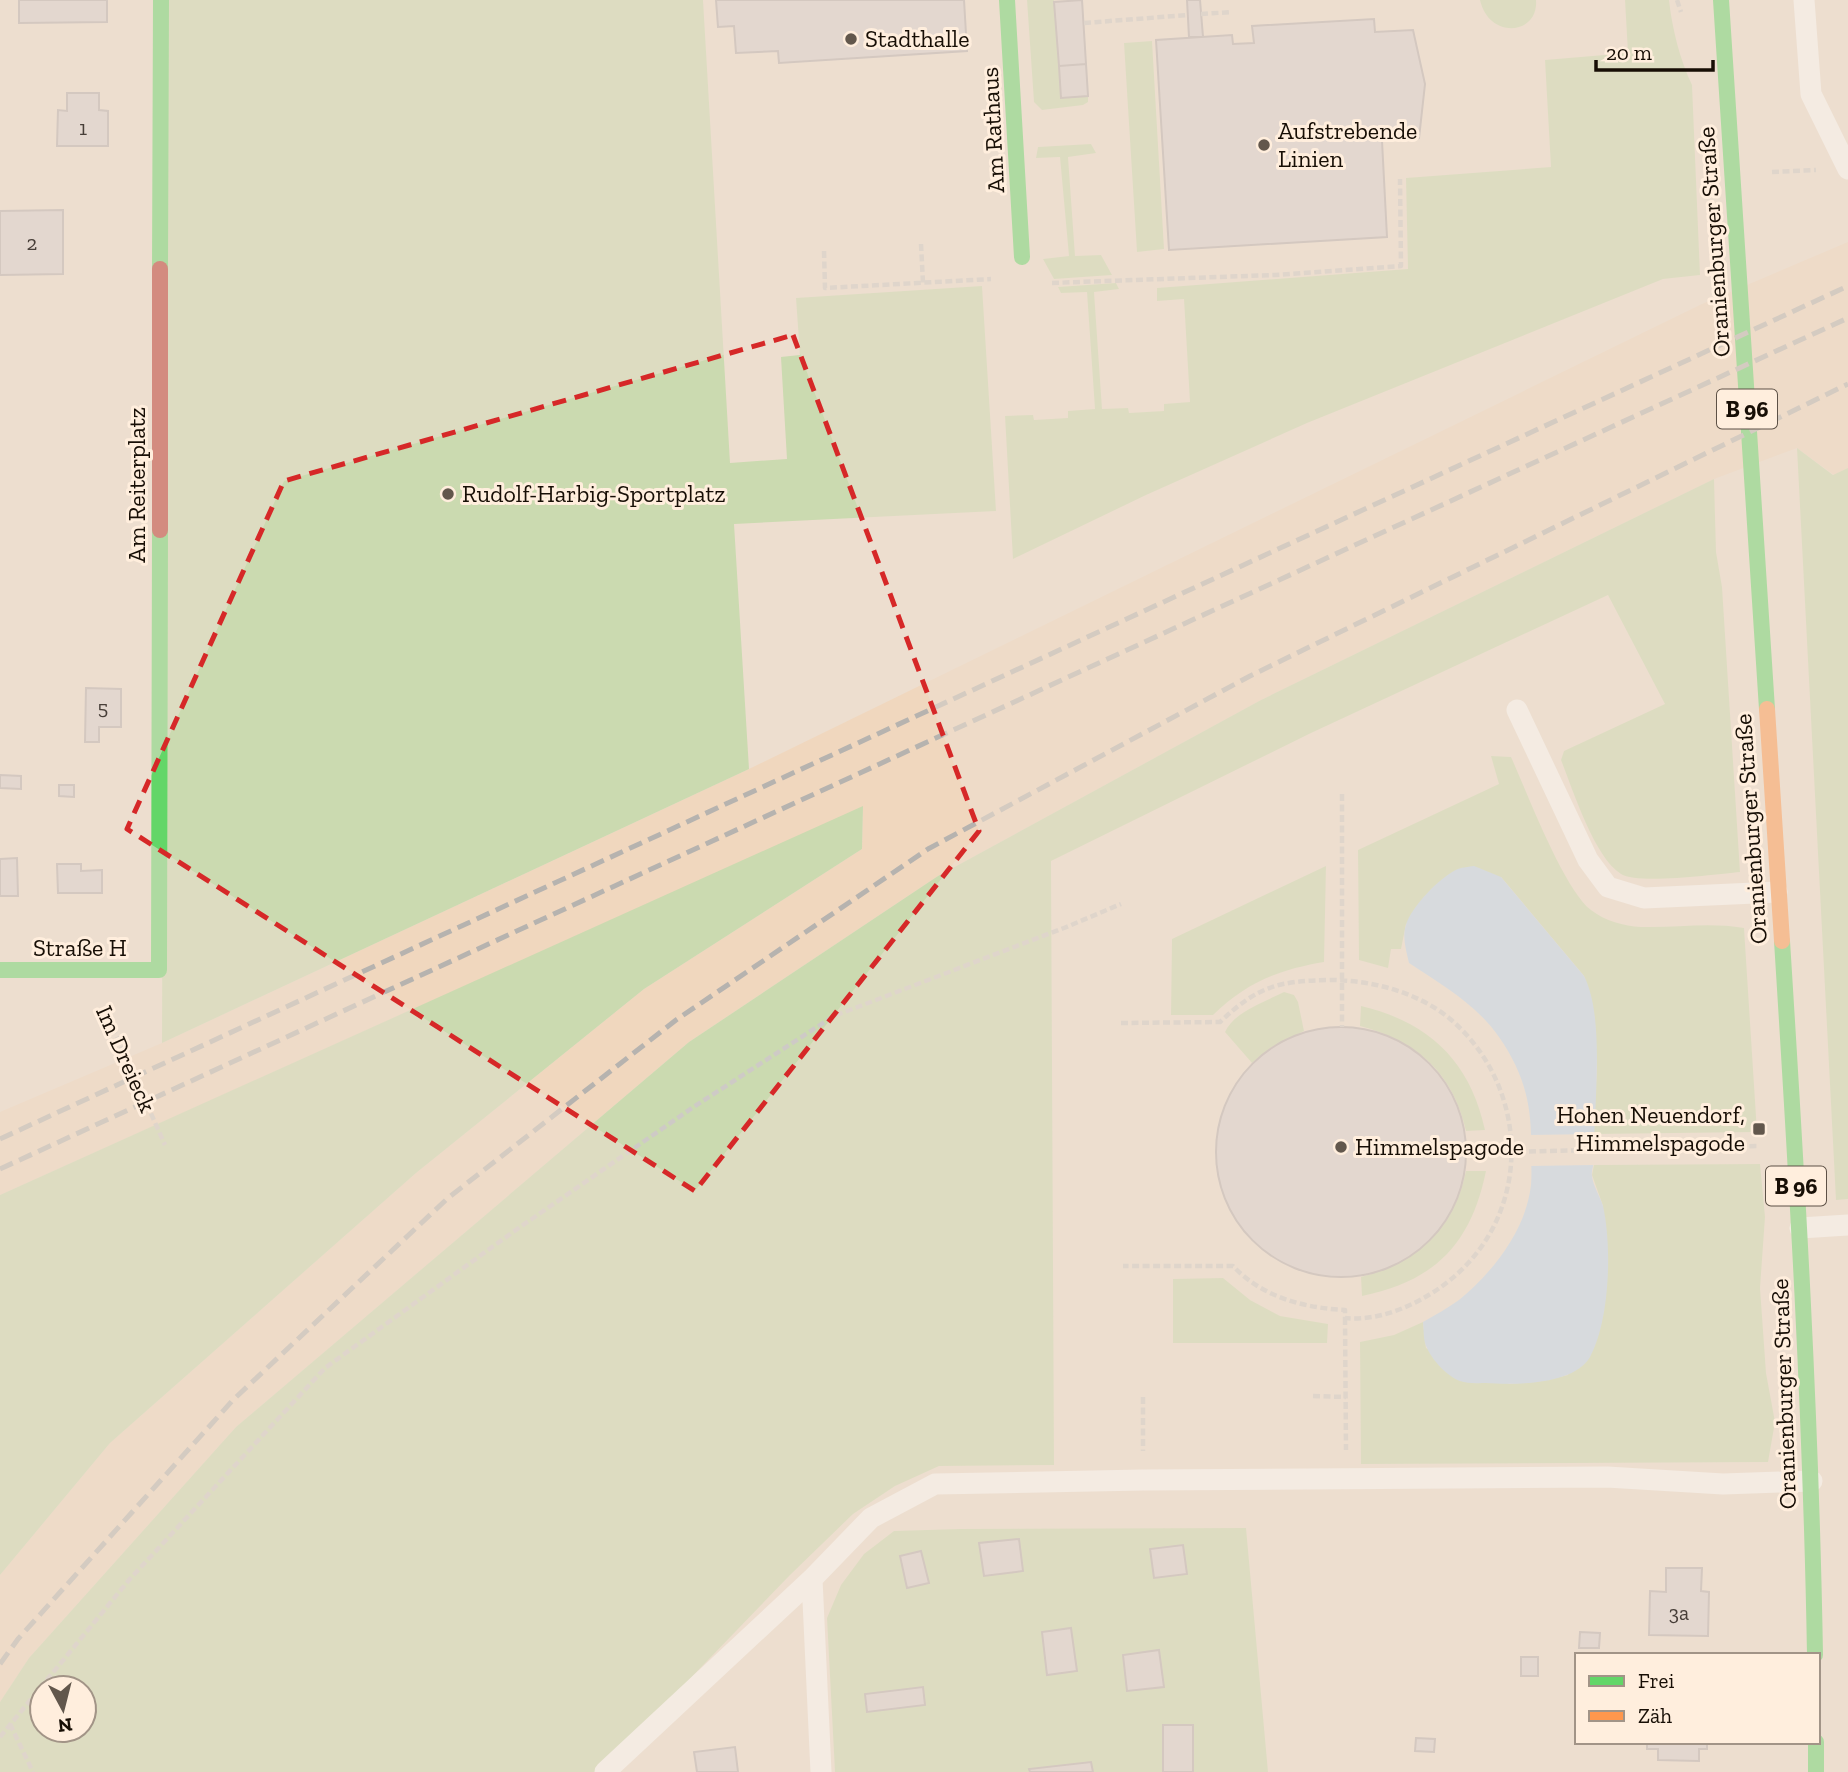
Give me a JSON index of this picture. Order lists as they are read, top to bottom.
{
  "streets": {
    "main road": [
      "Am Rathaus",
      "Oranienburger Straße",
      "B 96",
      "Am Reiterplatz",
      "Straße H"
    ],
    "path": ["Im Dreieck"]
  },
  "crossings": [
    ["Am Reiterplatz", "Straße H"],
    ["Straße H", "Im Dreieck"]
  ],
  "places": {
    "other": [
      "Stadthalle",
      "Aufstrebende Linien",
      "Rudolf-Harbig-Sportplatz",
      "Himmelspagode"
    ],
    "transit": ["Hohen Neuendorf, Himmelspagode"]
  },
  "house_numbers": [
    "1",
    "2",
    "5",
    "3a"
  ],
  "legend": ["Frei", "Zäh"],
  "scale_bar": "20 m",
  "north": "bottom"
}
